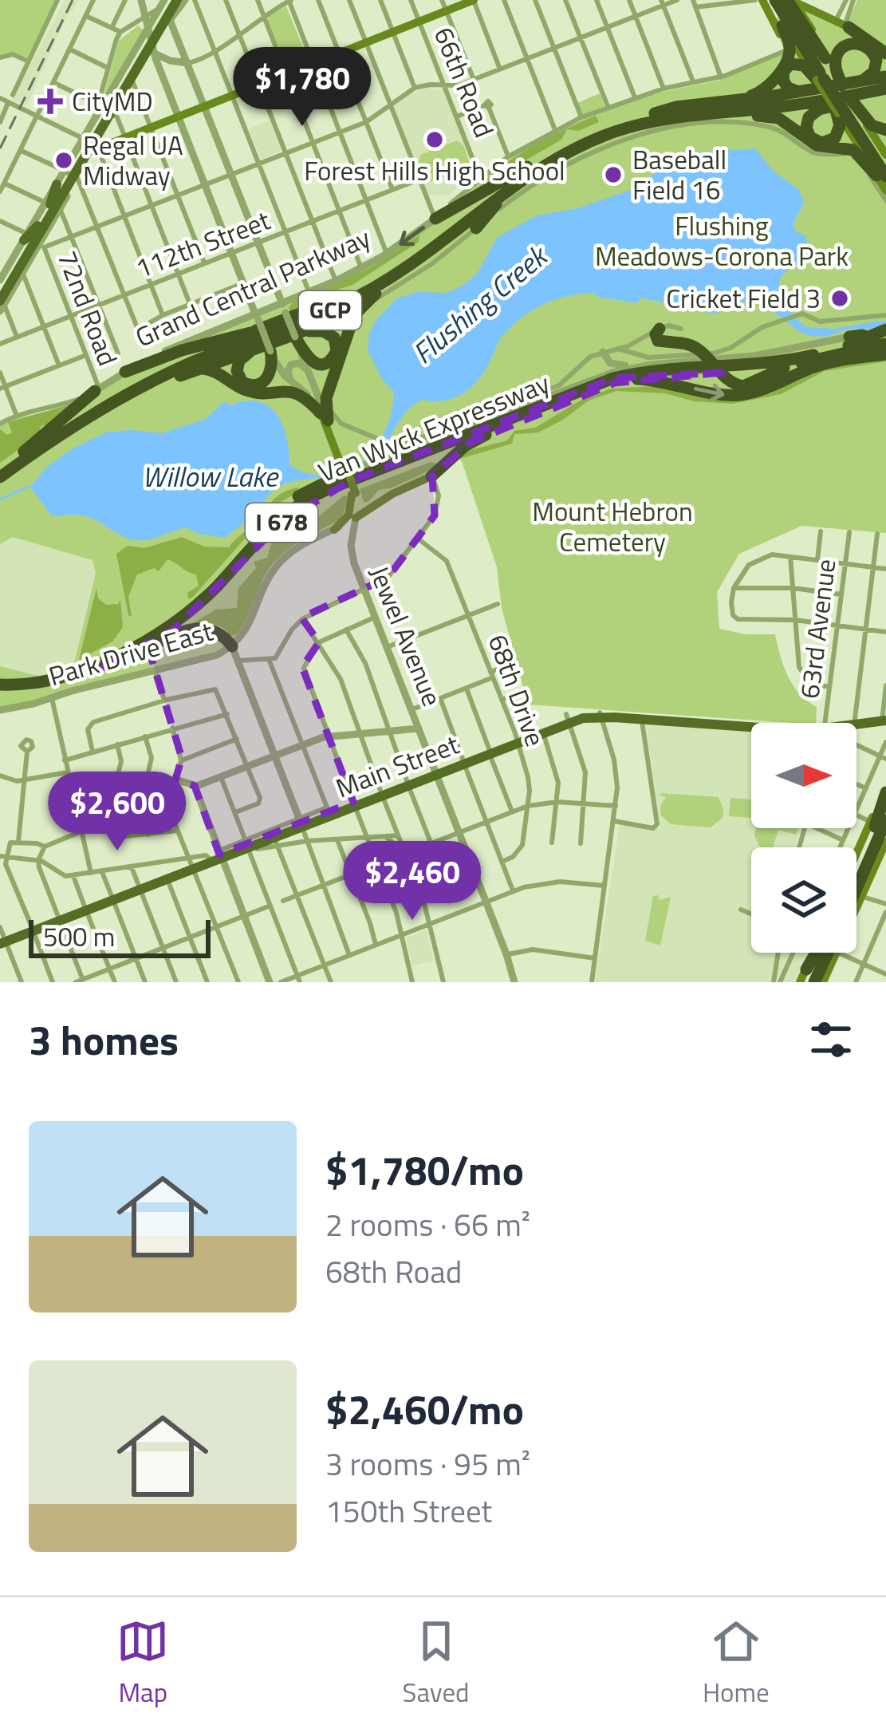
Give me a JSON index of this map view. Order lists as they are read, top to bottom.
{
  "streets": {
    "highway": [
      "Grand Central Parkway",
      "GCP",
      "Van Wyck Expressway",
      "I 678"
    ],
    "main road": ["Jewel Avenue", "Park Drive East", "Main Street"],
    "street": [
      "66th Road",
      "112th Street",
      "72nd Road",
      "63rd Avenue",
      "68th Drive"
    ]
  },
  "crossings": [
    ["66th Road", "Grand Central Parkway"],
    ["112th Street", "72nd Road"],
    ["112th Street", "Jewel Avenue"],
    ["Grand Central Parkway", "72nd Road"],
    ["Grand Central Parkway", "Jewel Avenue"],
    ["Jewel Avenue", "Park Drive East"],
    ["Jewel Avenue", "Main Street"],
    ["68th Drive", "Main Street"]
  ],
  "water": ["Flushing Creek", "Willow Lake"],
  "parks": ["Flushing Meadows-Corona Park", "Mount Hebron Cemetery"],
  "places": {
    "health": ["CityMD"],
    "other": [
      "Forest Hills High School",
      "Regal UA Midway",
      "Baseball Field 16",
      "Cricket Field 3"
    ]
  },
  "scale_bar": "500 m",
  "north": "right",
  "page": {
    "price": ["$1,780", "$2,600", "$2,460"],
    "scale": "500 m",
    "heading": "3 homes",
    "list": [
      {
        "name": "$1,780/mo",
        "note": "2 rooms · 66 m² · 68th Road"
      },
      {
        "name": "$2,460/mo",
        "note": "3 rooms · 95 m² · 150th Street"
      }
    ],
    "tabs": ["Map", "Saved", "Home"]
  }
}
